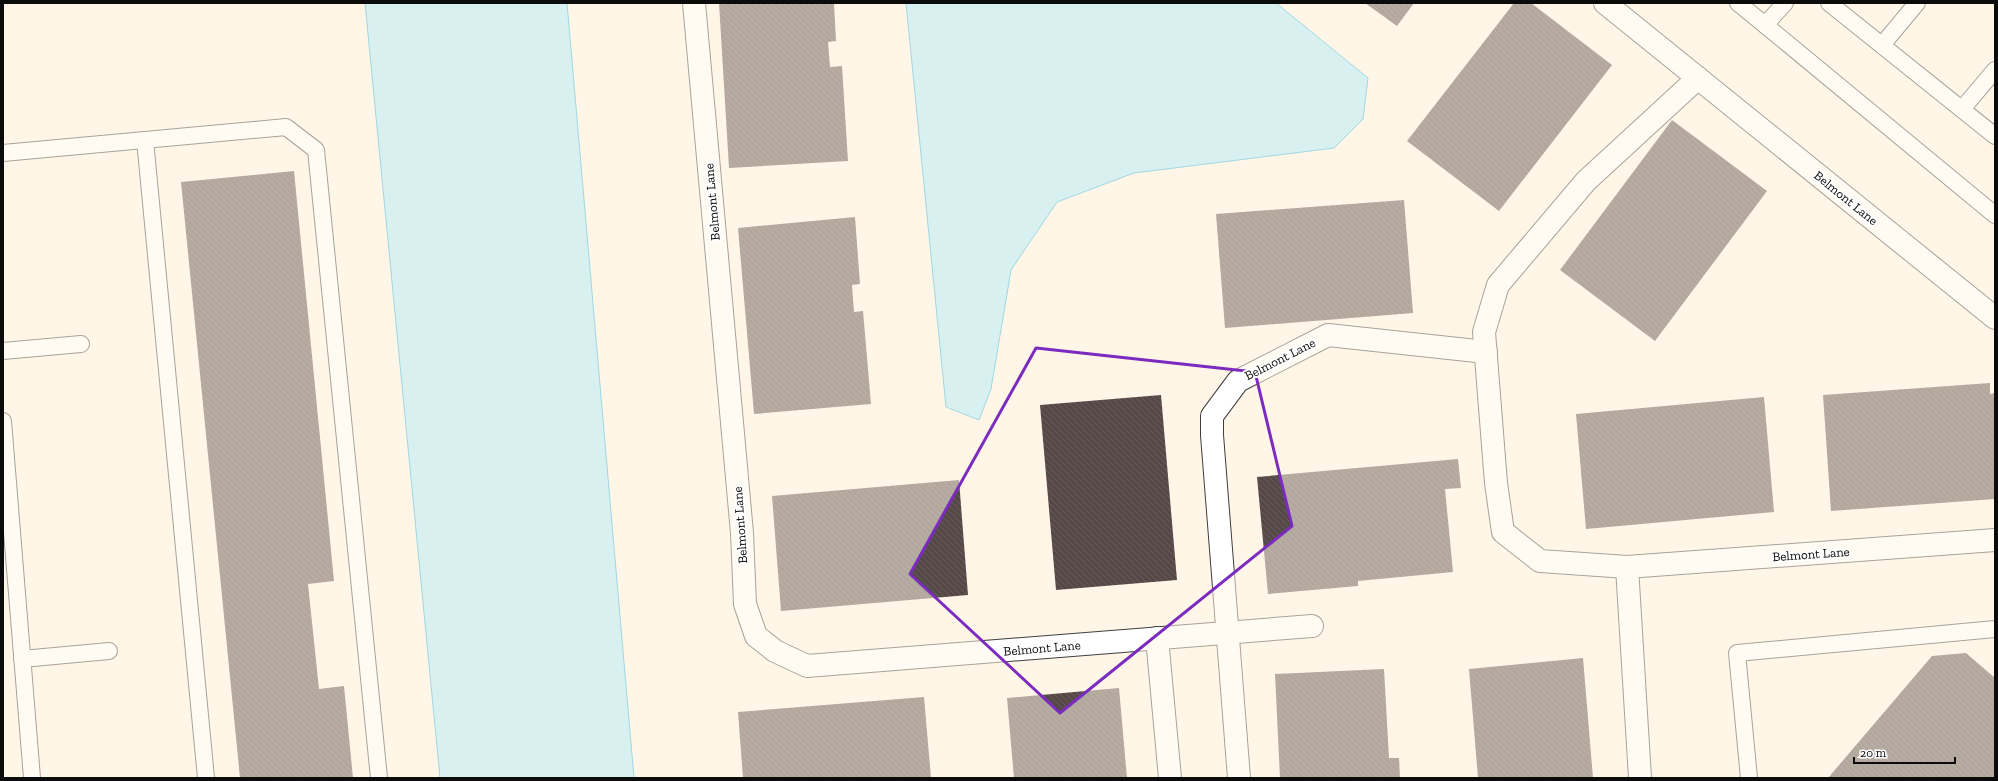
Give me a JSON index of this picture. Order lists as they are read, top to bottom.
{
  "streets": {
    "street": ["Belmont Lane"]
  },
  "scale_bar": "20 m"
}
